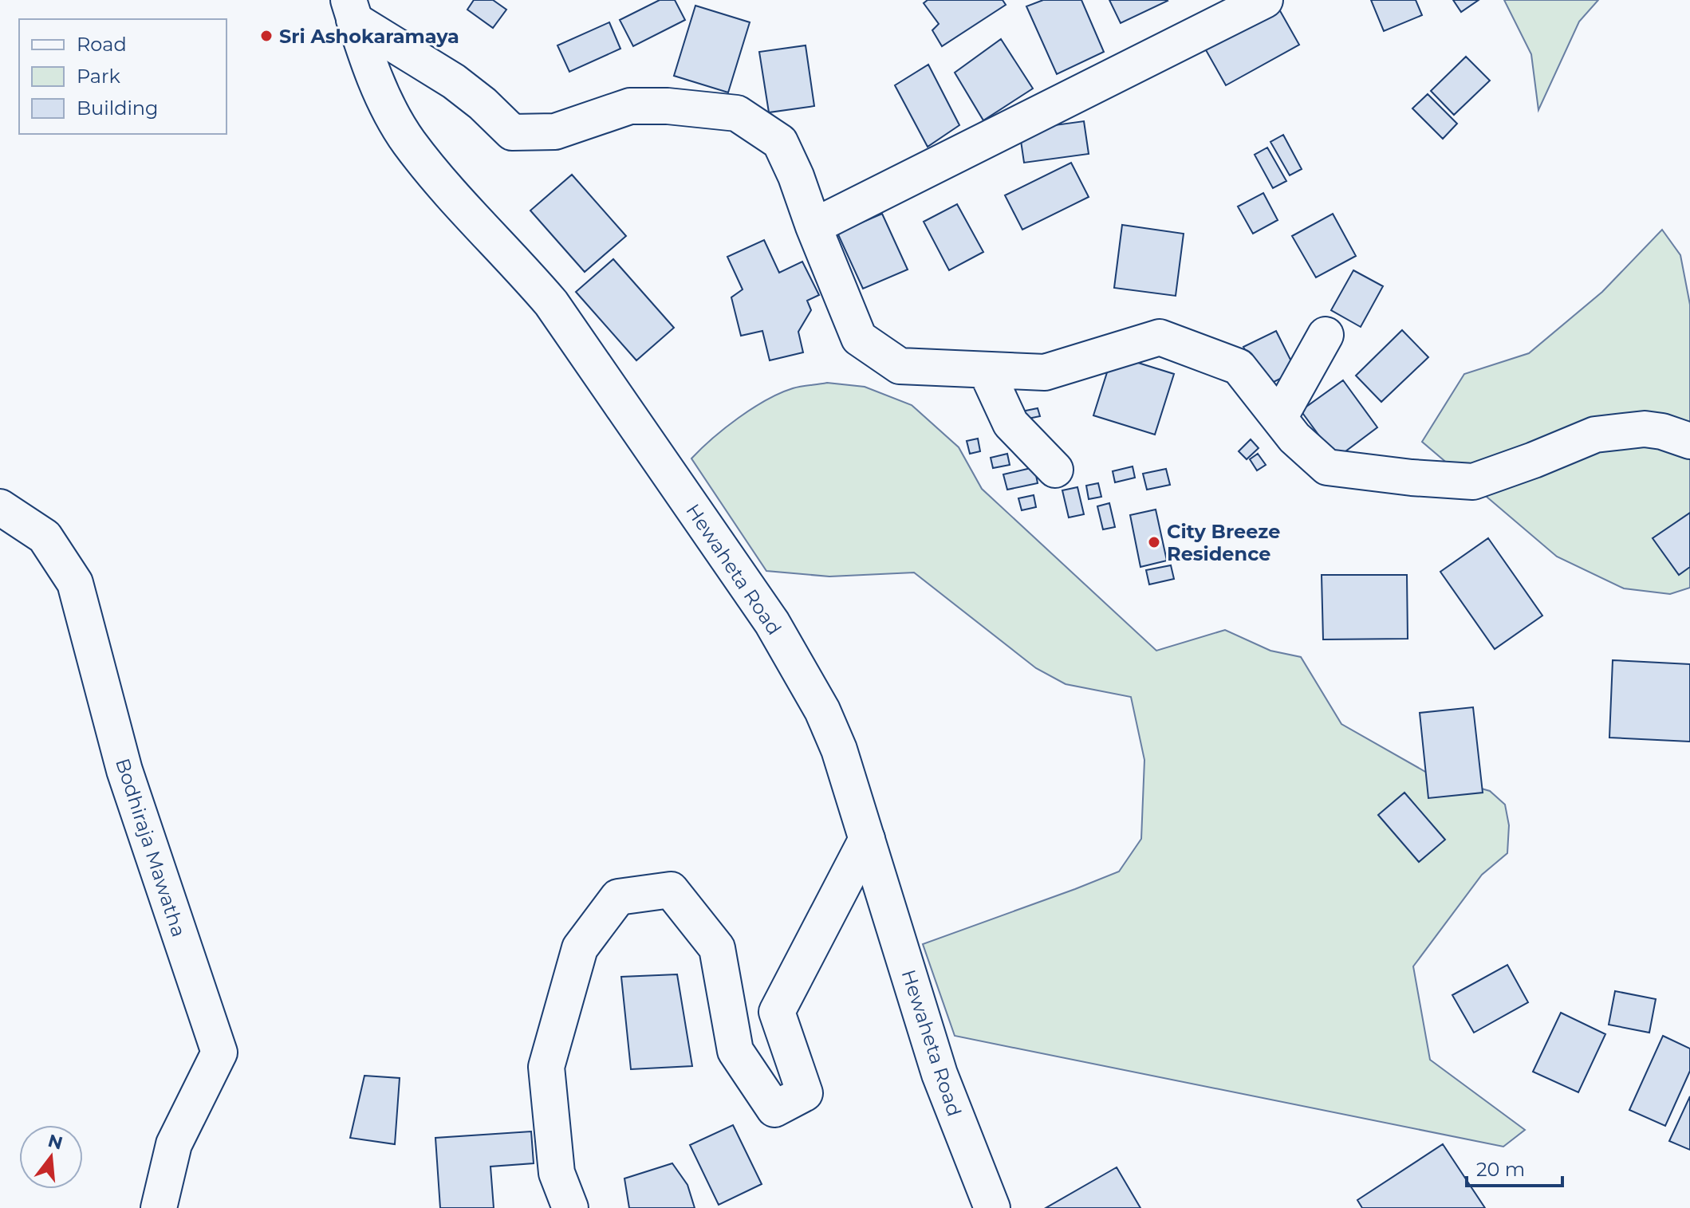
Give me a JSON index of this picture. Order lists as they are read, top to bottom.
{
  "streets": {
    "main road": ["Hewaheta Road", "Bodhiraja Mawatha"]
  },
  "places": ["Sri Ashokaramaya", "City Breeze Residence"],
  "legend": ["Road", "Park", "Building"],
  "scale_bar": "20 m",
  "north": "top"
}
